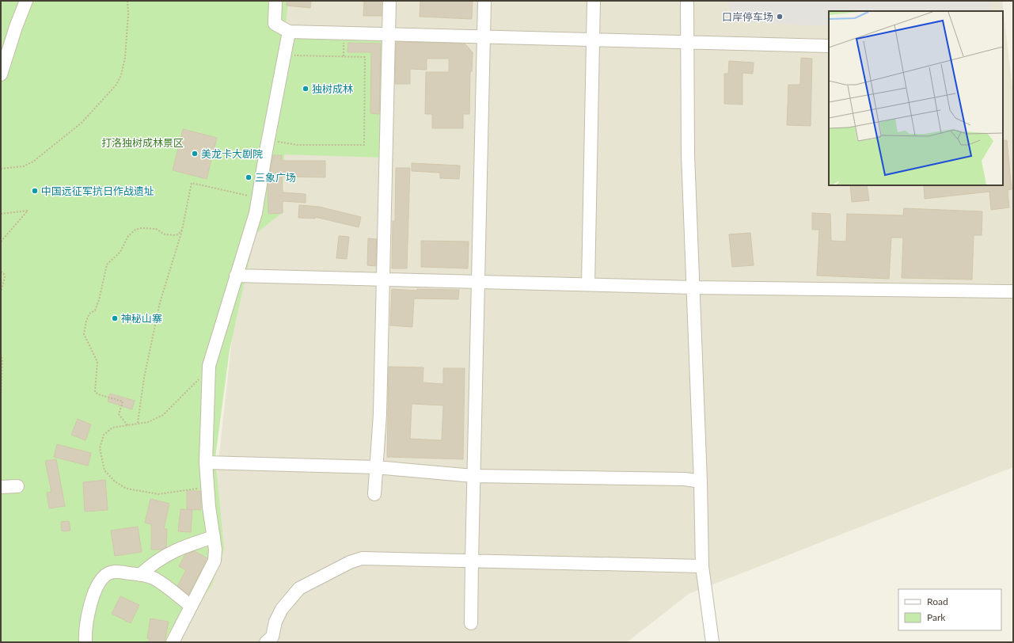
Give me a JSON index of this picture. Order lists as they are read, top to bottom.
{
  "parks": ["打洛独树成林景区"],
  "places": [
    "口岸停车场",
    "独树成林",
    "美龙卡大剧院",
    "三象广场",
    "中国远征军抗日作战遗址",
    "神秘山寨"
  ],
  "legend": ["Road", "Park"]
}
